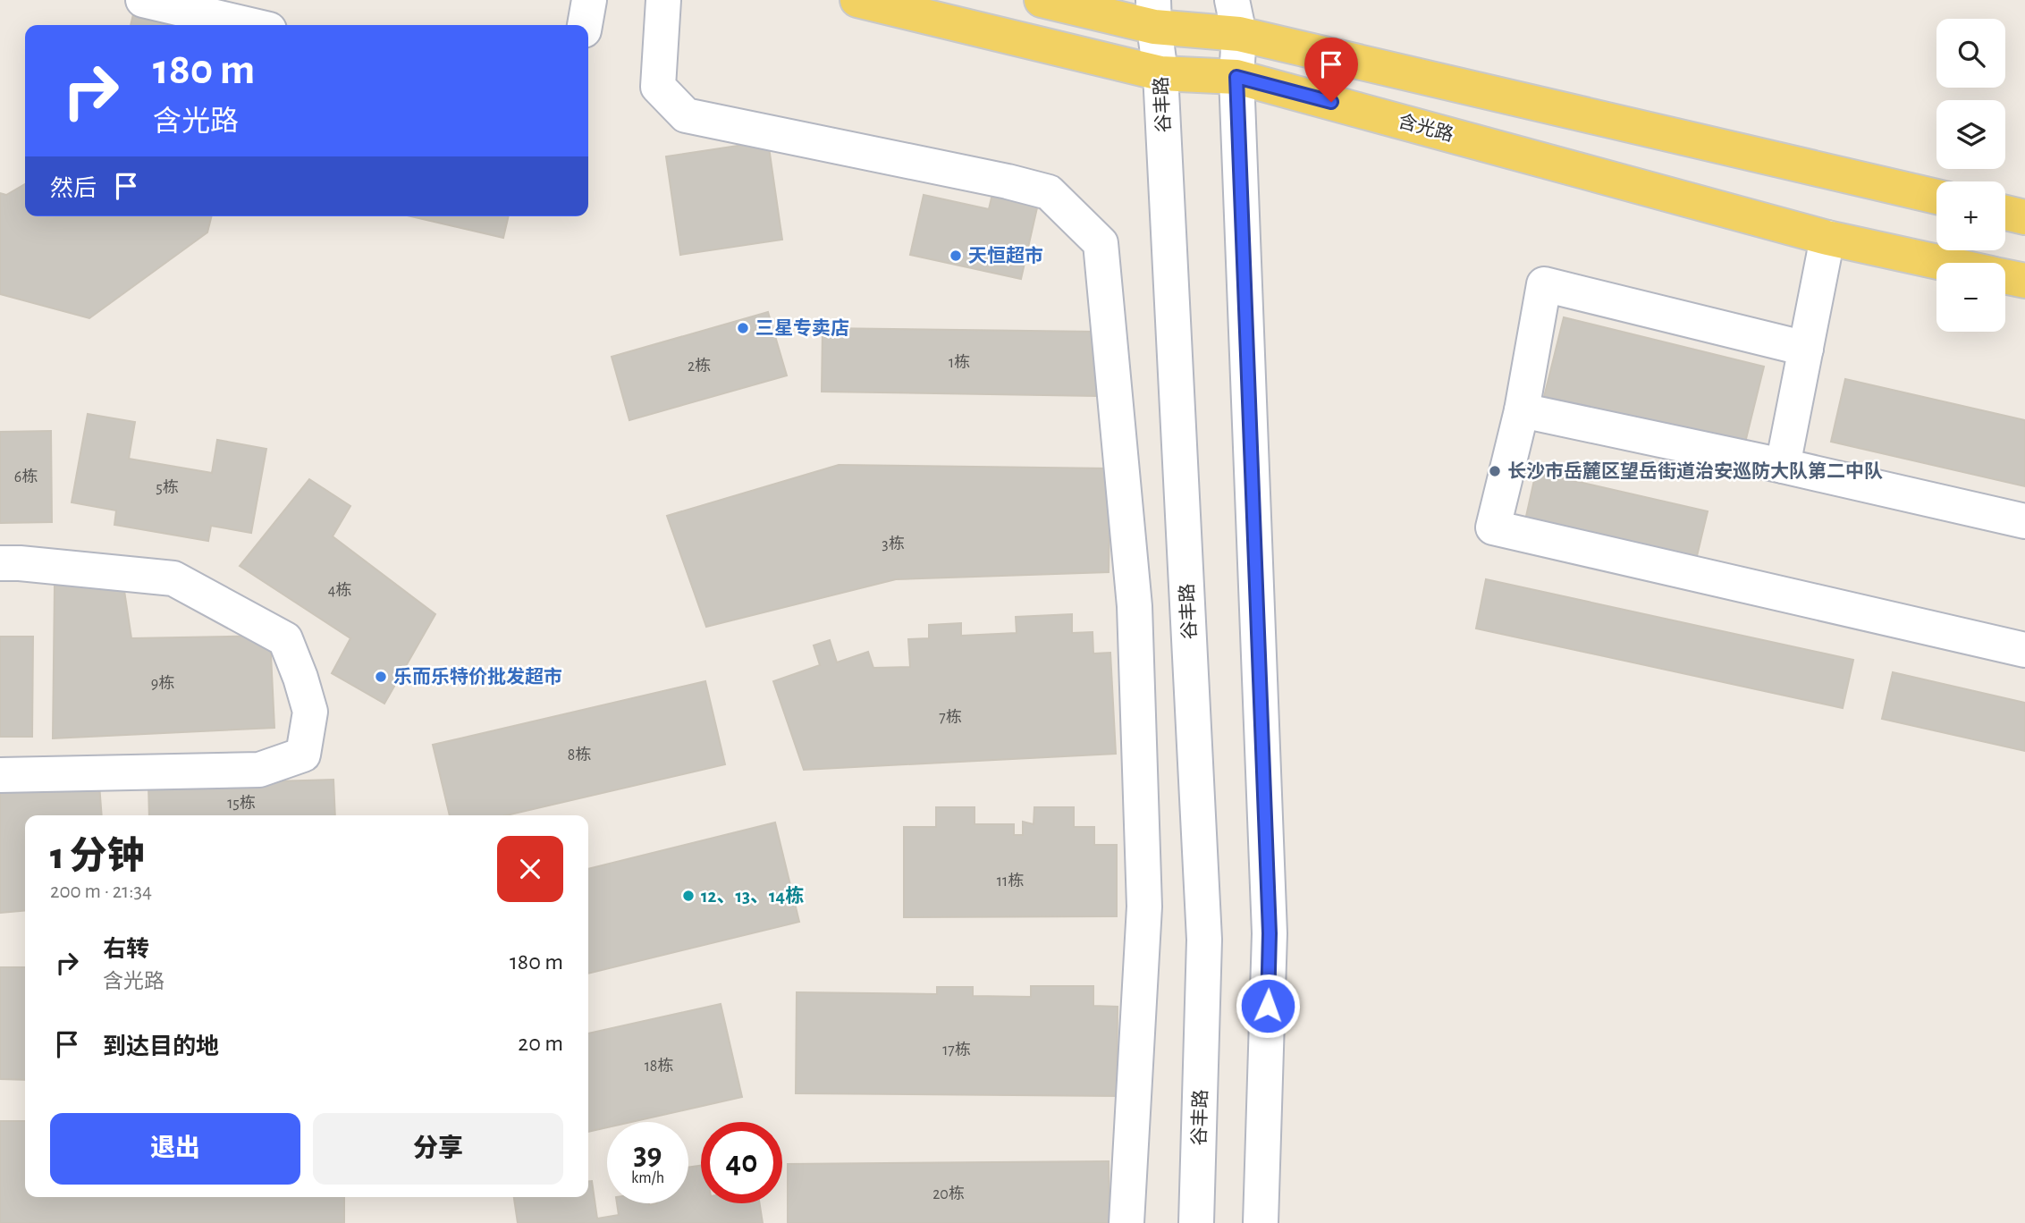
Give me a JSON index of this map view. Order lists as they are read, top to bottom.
{
  "streets": {
    "main road": ["含光路"],
    "street": ["谷丰路"]
  },
  "crossings": [
    ["谷丰路", "含光路"]
  ],
  "places": [
    "天恒超市",
    "三星专卖店",
    "长沙市岳麓区望岳街道治安巡防大队第二中队",
    "乐而乐特价批发超市",
    "12、13、14栋"
  ],
  "house_numbers": [
    "1栋",
    "2栋",
    "6栋",
    "5栋",
    "3栋",
    "4栋",
    "9栋",
    "7栋",
    "8栋",
    "15栋",
    "11栋",
    "17栋",
    "18栋",
    "20栋"
  ],
  "page": {
    "map_buttons": ["+", "−"],
    "turn": ["180 m", "含光路"],
    "then": "然后",
    "heading": ["1 分钟", "200 m · 21:34"],
    "list": [
      {
        "name": "右转",
        "note": "含光路",
        "value": "180 m"
      },
      {
        "name": "到达目的地",
        "value": "20 m"
      }
    ],
    "buttons": ["退出", "分享"],
    "speed": "39 km/h",
    "limit": "40"
  }
}
